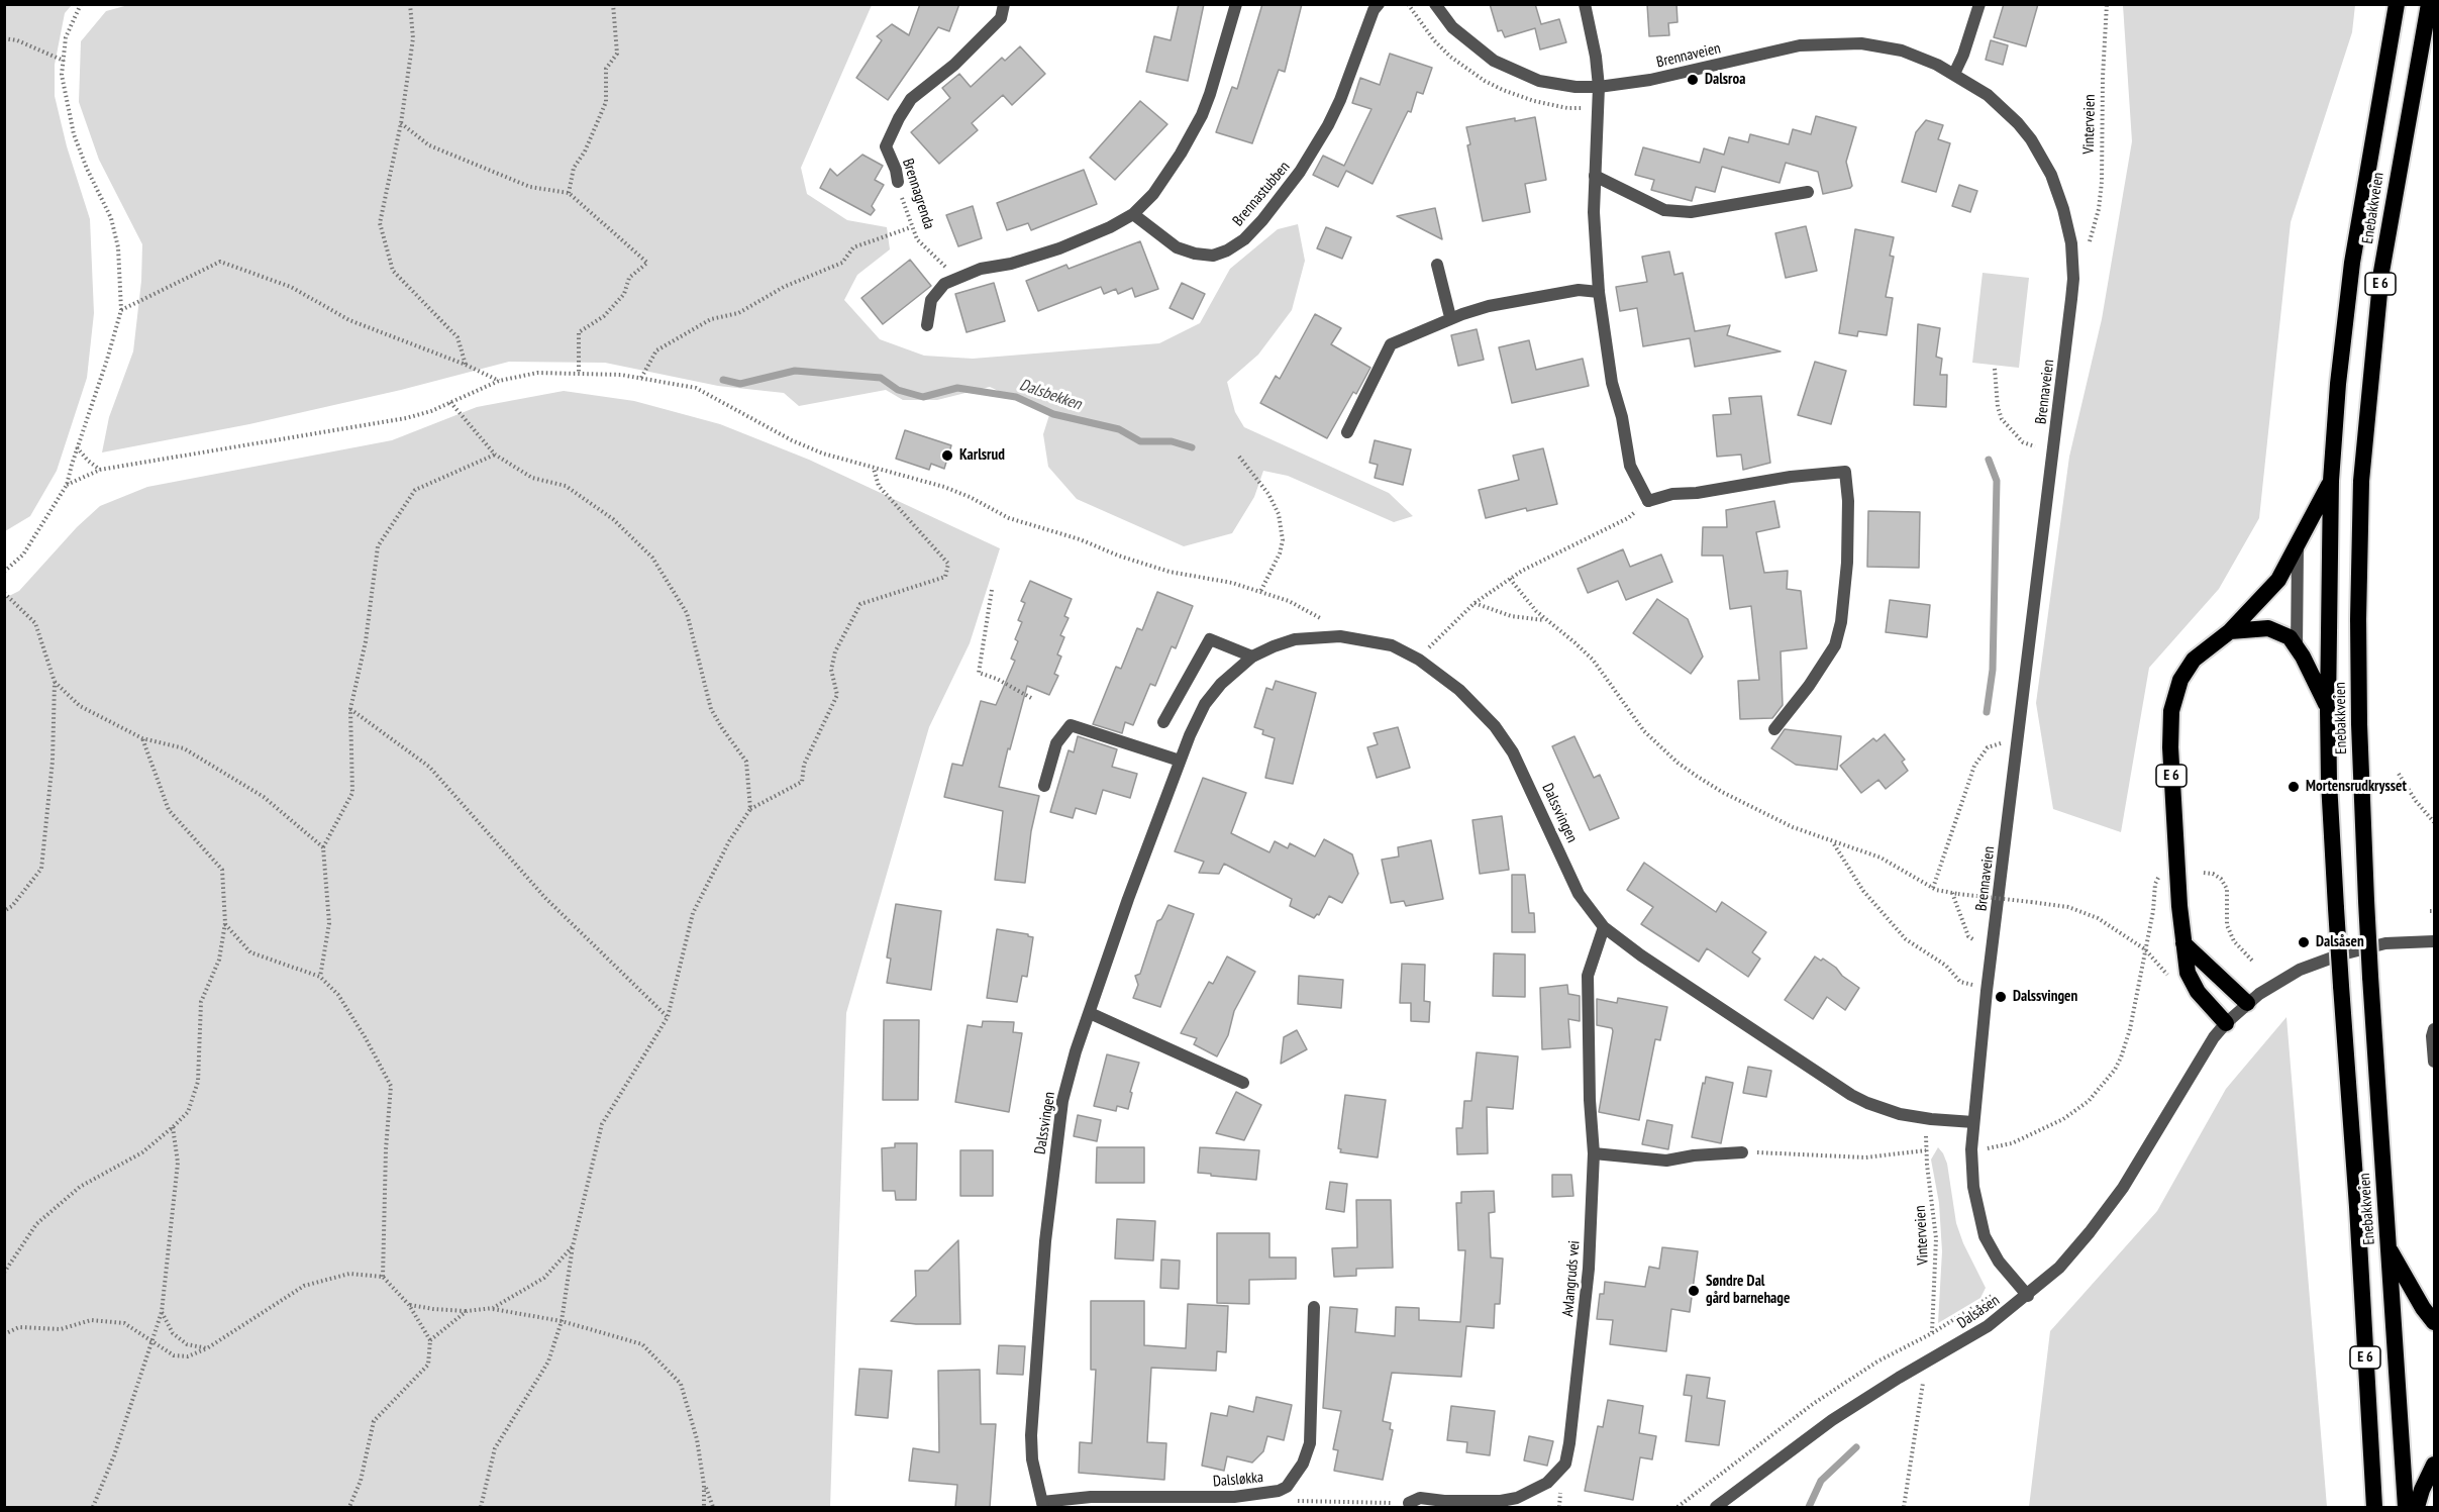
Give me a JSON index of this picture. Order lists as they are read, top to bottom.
{
  "streets": {
    "highway": ["Enebakkveien", "E 6"],
    "street": [
      "Brennaveien",
      "Brennagrenda",
      "Brennastubben",
      "Dalssvingen",
      "Avlangruds vei",
      "Dalsåsen",
      "Dalsløkka"
    ],
    "path": ["Vinterveien"]
  },
  "crossings": [
    ["Brennaveien", "Dalssvingen"],
    ["Brennaveien", "Dalsåsen"],
    ["Enebakkveien", "E 6"],
    ["E 6", "Dalsåsen"],
    ["Dalssvingen", "Avlangruds vei"],
    ["Dalssvingen", "Dalsløkka"]
  ],
  "water": ["Dalsbekken"],
  "places": [
    "Dalsroa",
    "Karlsrud",
    "Mortensrudkrysset",
    "Dalsåsen",
    "Dalssvingen",
    "Søndre Dal gård barnehage"
  ]
}
